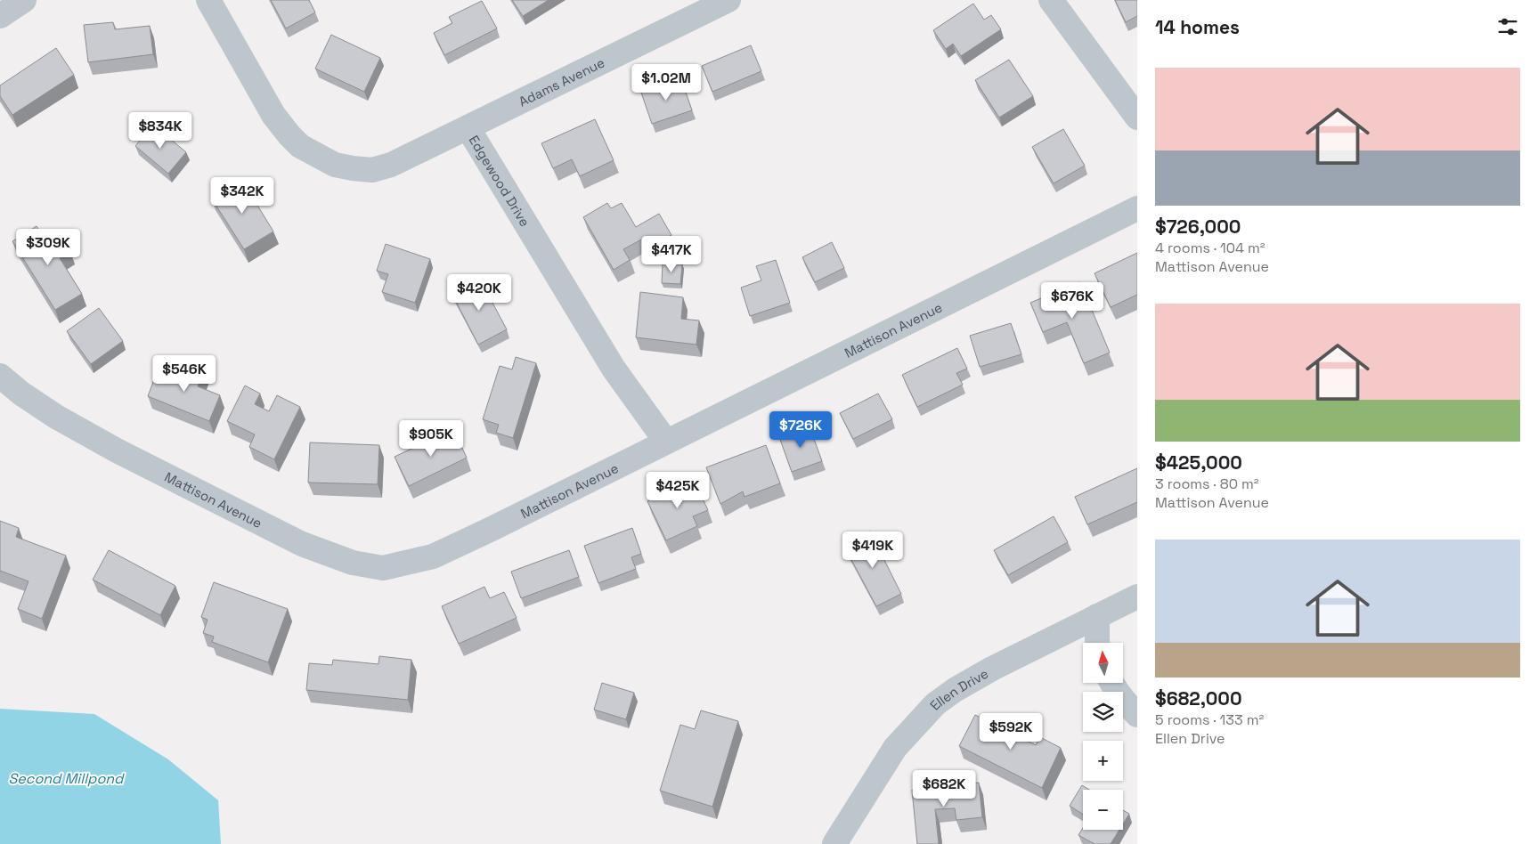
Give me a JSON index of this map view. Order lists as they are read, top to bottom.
{
  "streets": {
    "street": [
      "Adams Avenue",
      "Edgewood Drive",
      "Mattison Avenue",
      "Ellen Drive"
    ]
  },
  "crossings": [
    ["Adams Avenue", "Edgewood Drive"],
    ["Edgewood Drive", "Mattison Avenue"]
  ],
  "water": ["Second Millpond"],
  "north": "top",
  "page": {
    "heading": "14 homes",
    "list": [
      {
        "name": "$726,000",
        "note": "4 rooms · 104 m² · Mattison Avenue"
      },
      {
        "name": "$425,000",
        "note": "3 rooms · 80 m² · Mattison Avenue"
      },
      {
        "name": "$682,000",
        "note": "5 rooms · 133 m² · Ellen Drive"
      }
    ],
    "price": [
      "$1.02M",
      "$834K",
      "$342K",
      "$309K",
      "$417K",
      "$420K",
      "$676K",
      "$546K",
      "$726K",
      "$905K",
      "$425K",
      "$419K",
      "$592K",
      "$682K"
    ],
    "map_buttons": ["+", "−"]
  }
}
